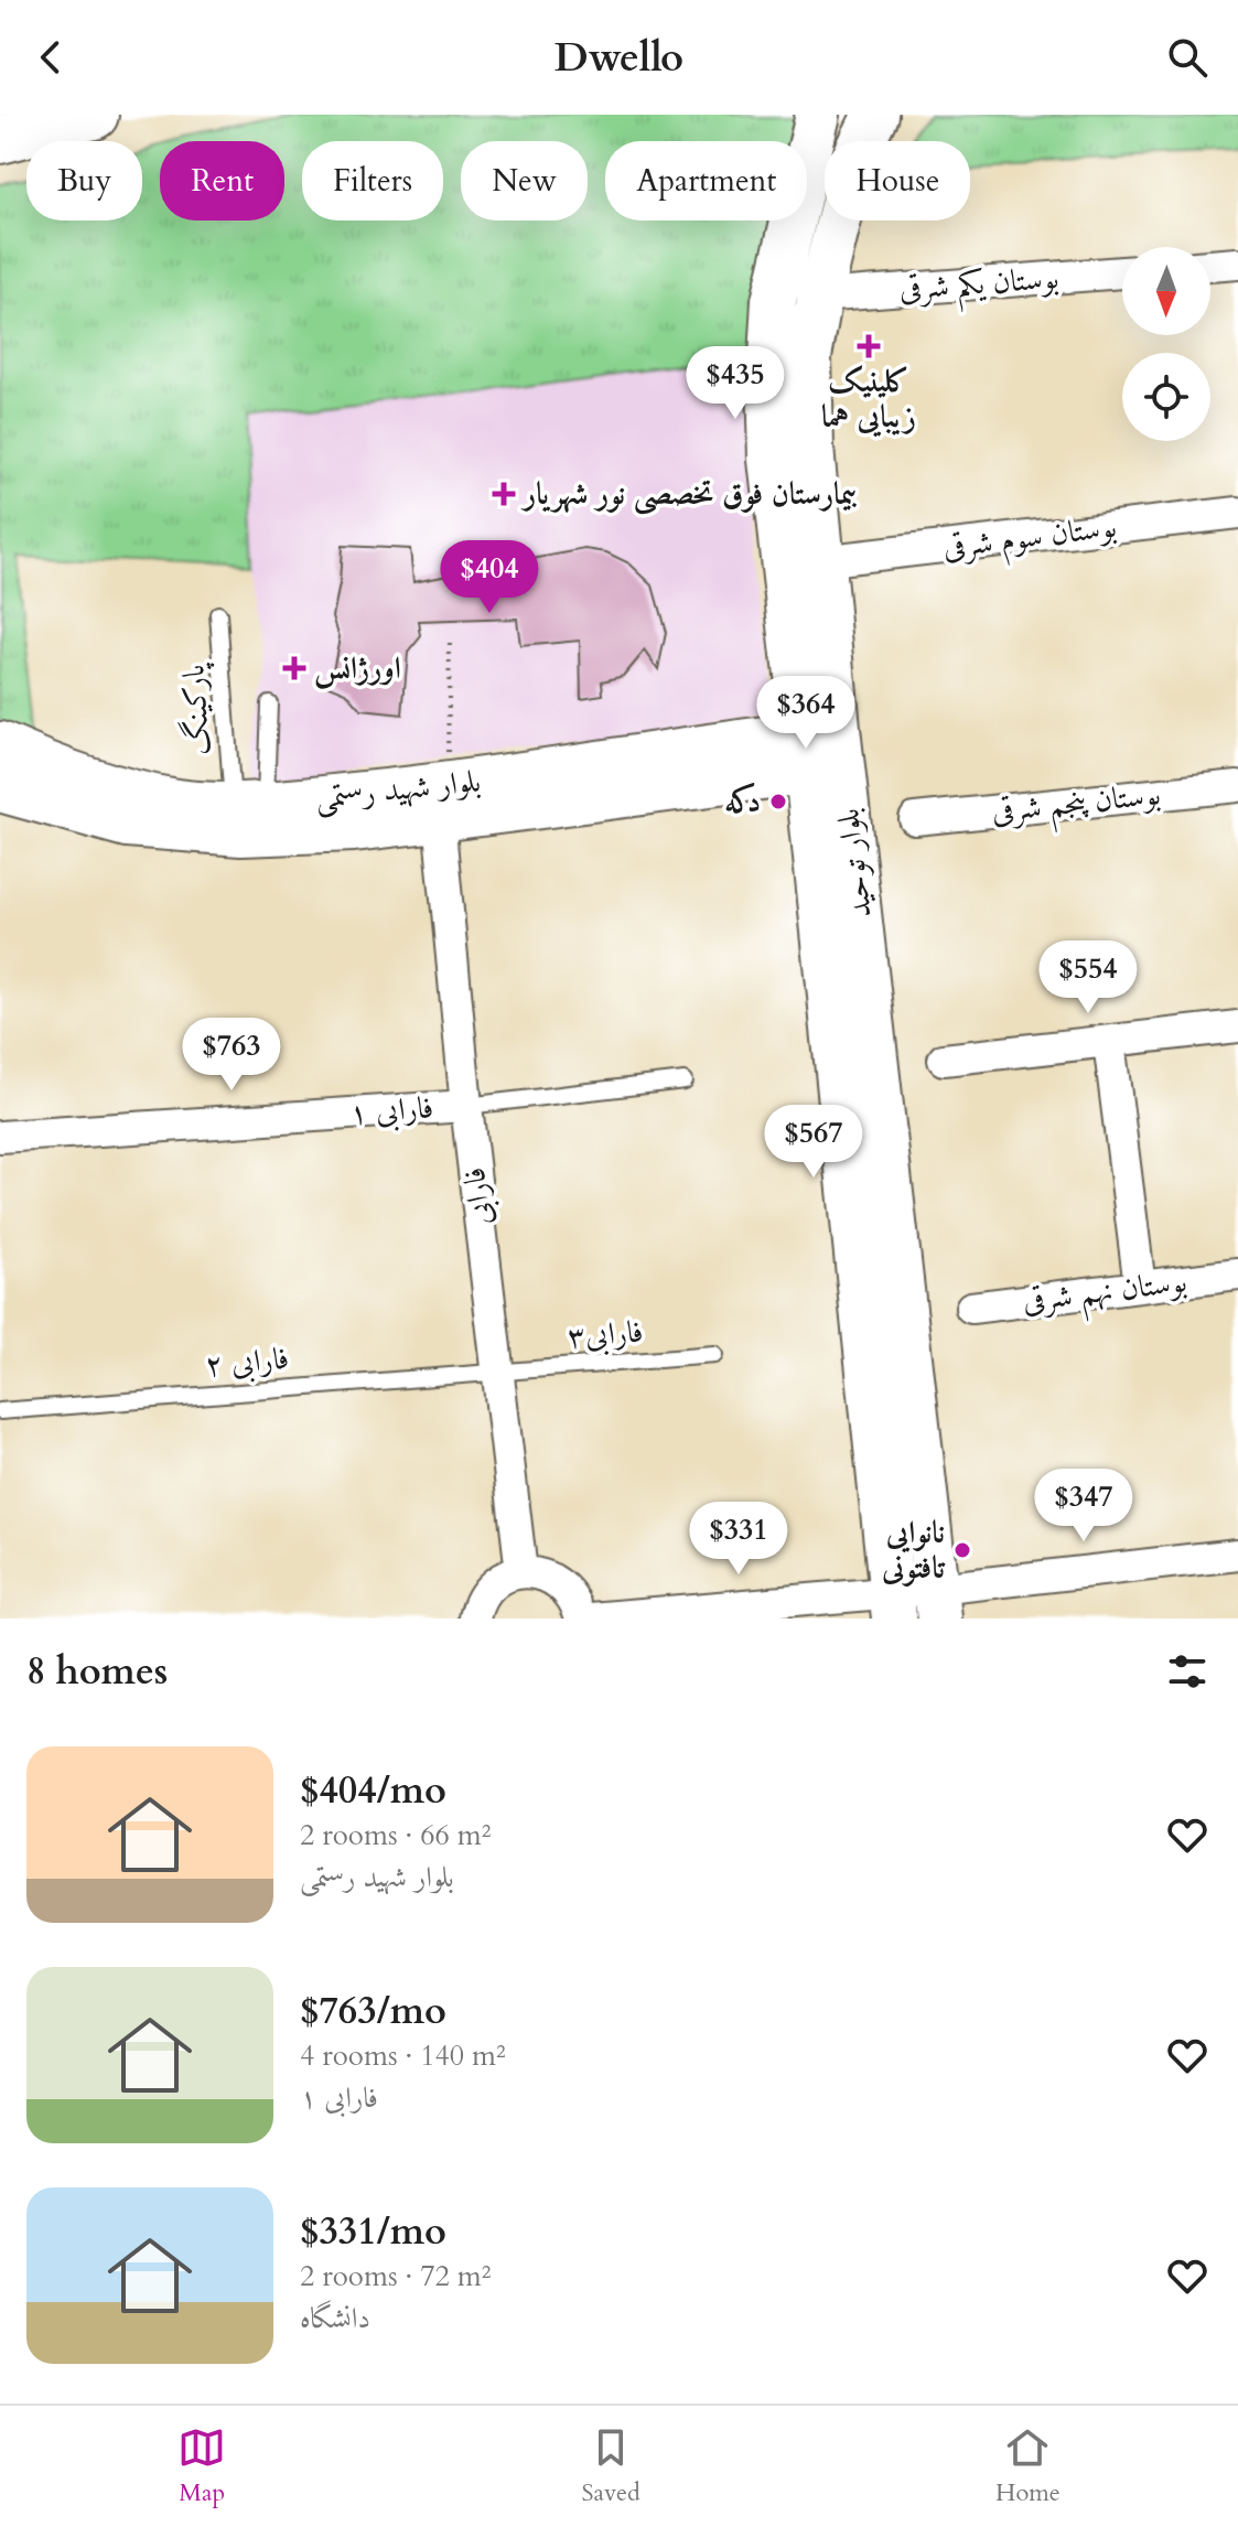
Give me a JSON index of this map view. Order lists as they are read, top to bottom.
{
  "streets": {
    "street": [
      "بوستان یکم شرقی",
      "بوستان سوم شرقی",
      "بلوار شهید رستمی",
      "بوستان پنجم شرقی",
      "بلوار توحید",
      "فارابی ۱",
      "فارابی",
      "بوستان نهم شرقی"
    ],
    "lane": ["پارکینگ", "فارابی۳", "فارابی ۲"]
  },
  "crossings": [
    ["بوستان یکم شرقی", "بلوار توحید"],
    ["بوستان سوم شرقی", "بلوار توحید"],
    ["پارکینگ", "بلوار شهید رستمی"],
    ["بلوار شهید رستمی", "بلوار توحید"],
    ["بلوار شهید رستمی", "فارابی"],
    ["فارابی ۱", "فارابی"],
    ["فارابی", "فارابی۳"],
    ["فارابی", "فارابی ۲"],
    ["فارابی۳", "فارابی ۲"]
  ],
  "places": {
    "health": ["کلینیک زیبایی هما", "بیمارستان فوق تخصصی نور شهریار", "اورژانس"],
    "other": ["دکه", "نانوایی تافتونی"]
  },
  "north": "bottom",
  "page": {
    "header": "Dwello",
    "chip": [
      "Buy",
      "Rent",
      "Filters",
      "New",
      "Apartment",
      "House"
    ],
    "price": [
      "$435",
      "$404",
      "$364",
      "$554",
      "$763",
      "$567",
      "$347",
      "$331"
    ],
    "heading": "8 homes",
    "list": [
      {
        "name": "$404/mo",
        "note": "2 rooms · 66 m² · بلوار شهید رستمی"
      },
      {
        "name": "$763/mo",
        "note": "4 rooms · 140 m² · فارابی ۱"
      },
      {
        "name": "$331/mo",
        "note": "2 rooms · 72 m² · دانشگاه"
      }
    ],
    "tabs": ["Map", "Saved", "Home"]
  }
}
